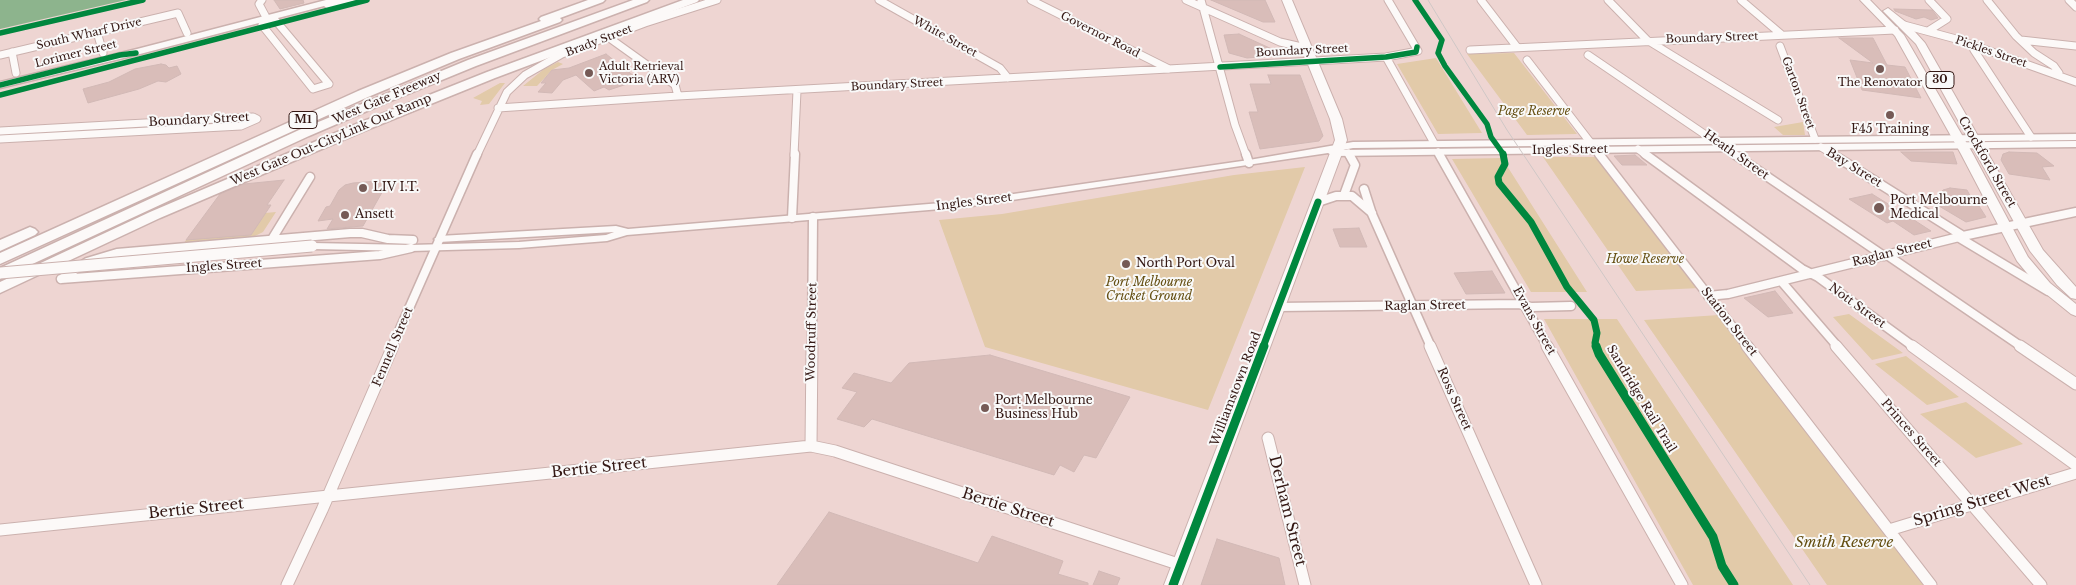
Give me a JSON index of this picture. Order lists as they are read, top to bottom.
{
  "streets": {
    "highway": ["West Gate Freeway", "M1", "West Gate Out-CityLink Out Ramp"],
    "main road": [
      "Lorimer Street",
      "30",
      "Crockford Street",
      "Bay Street",
      "Williamstown Road"
    ],
    "street": [
      "South Wharf Drive",
      "Governor Road",
      "White Street",
      "Boundary Street",
      "Brady Street",
      "Pickles Street",
      "Garton Street",
      "Ingles Street",
      "Heath Street",
      "Raglan Street",
      "Nott Street",
      "Evans Street",
      "Station Street",
      "Woodruff Street",
      "Fennell Street",
      "Ross Street",
      "Princes Street",
      "Bertie Street",
      "Spring Street West",
      "Derham Street"
    ],
    "cycle path": ["Sandridge Rail Trail"]
  },
  "crossings": [
    ["Governor Road", "Boundary Street"],
    ["White Street", "Boundary Street"],
    ["Boundary Street", "Brady Street"],
    ["Boundary Street", "Pickles Street"],
    ["Boundary Street", "30"],
    ["Boundary Street", "Crockford Street"],
    ["Boundary Street", "Evans Street"],
    ["Boundary Street", "Station Street"],
    ["Boundary Street", "Fennell Street"],
    ["Brady Street", "Fennell Street"],
    ["Pickles Street", "30"],
    ["Pickles Street", "Crockford Street"],
    ["30", "Crockford Street"],
    ["Garton Street", "Ingles Street"],
    ["Garton Street", "Bay Street"],
    ["West Gate Freeway", "Ingles Street"],
    ["M1", "West Gate Out-CityLink Out Ramp"],
    ["Ingles Street", "Heath Street"],
    ["Ingles Street", "Crockford Street"],
    ["Ingles Street", "Bay Street"],
    ["Ingles Street", "Nott Street"],
    ["Ingles Street", "Evans Street"],
    ["Ingles Street", "Station Street"],
    ["Ingles Street", "Woodruff Street"],
    ["Ingles Street", "Fennell Street"],
    ["Ingles Street", "Williamstown Road"],
    ["Heath Street", "Raglan Street"],
    ["Crockford Street", "Bay Street"],
    ["Crockford Street", "Raglan Street"],
    ["Bay Street", "Raglan Street"],
    ["Raglan Street", "Nott Street"],
    ["Raglan Street", "Evans Street"],
    ["Raglan Street", "Station Street"],
    ["Raglan Street", "Williamstown Road"],
    ["Raglan Street", "Ross Street"],
    ["Raglan Street", "Princes Street"],
    ["Station Street", "Spring Street West"],
    ["Woodruff Street", "Bertie Street"],
    ["Fennell Street", "Bertie Street"],
    ["Williamstown Road", "Ross Street"],
    ["Williamstown Road", "Bertie Street"],
    ["Princes Street", "Spring Street West"]
  ],
  "parks": [
    "Page Reserve",
    "Howe Reserve",
    "Port Melbourne Cricket Ground",
    "Smith Reserve"
  ],
  "places": [
    "The Renovator",
    "Adult Retrieval Victoria (ARV)",
    "F45 Training",
    "LIV I.T.",
    "Port Melbourne Medical",
    "Ansett",
    "North Port Oval",
    "Port Melbourne Business Hub"
  ]
}
